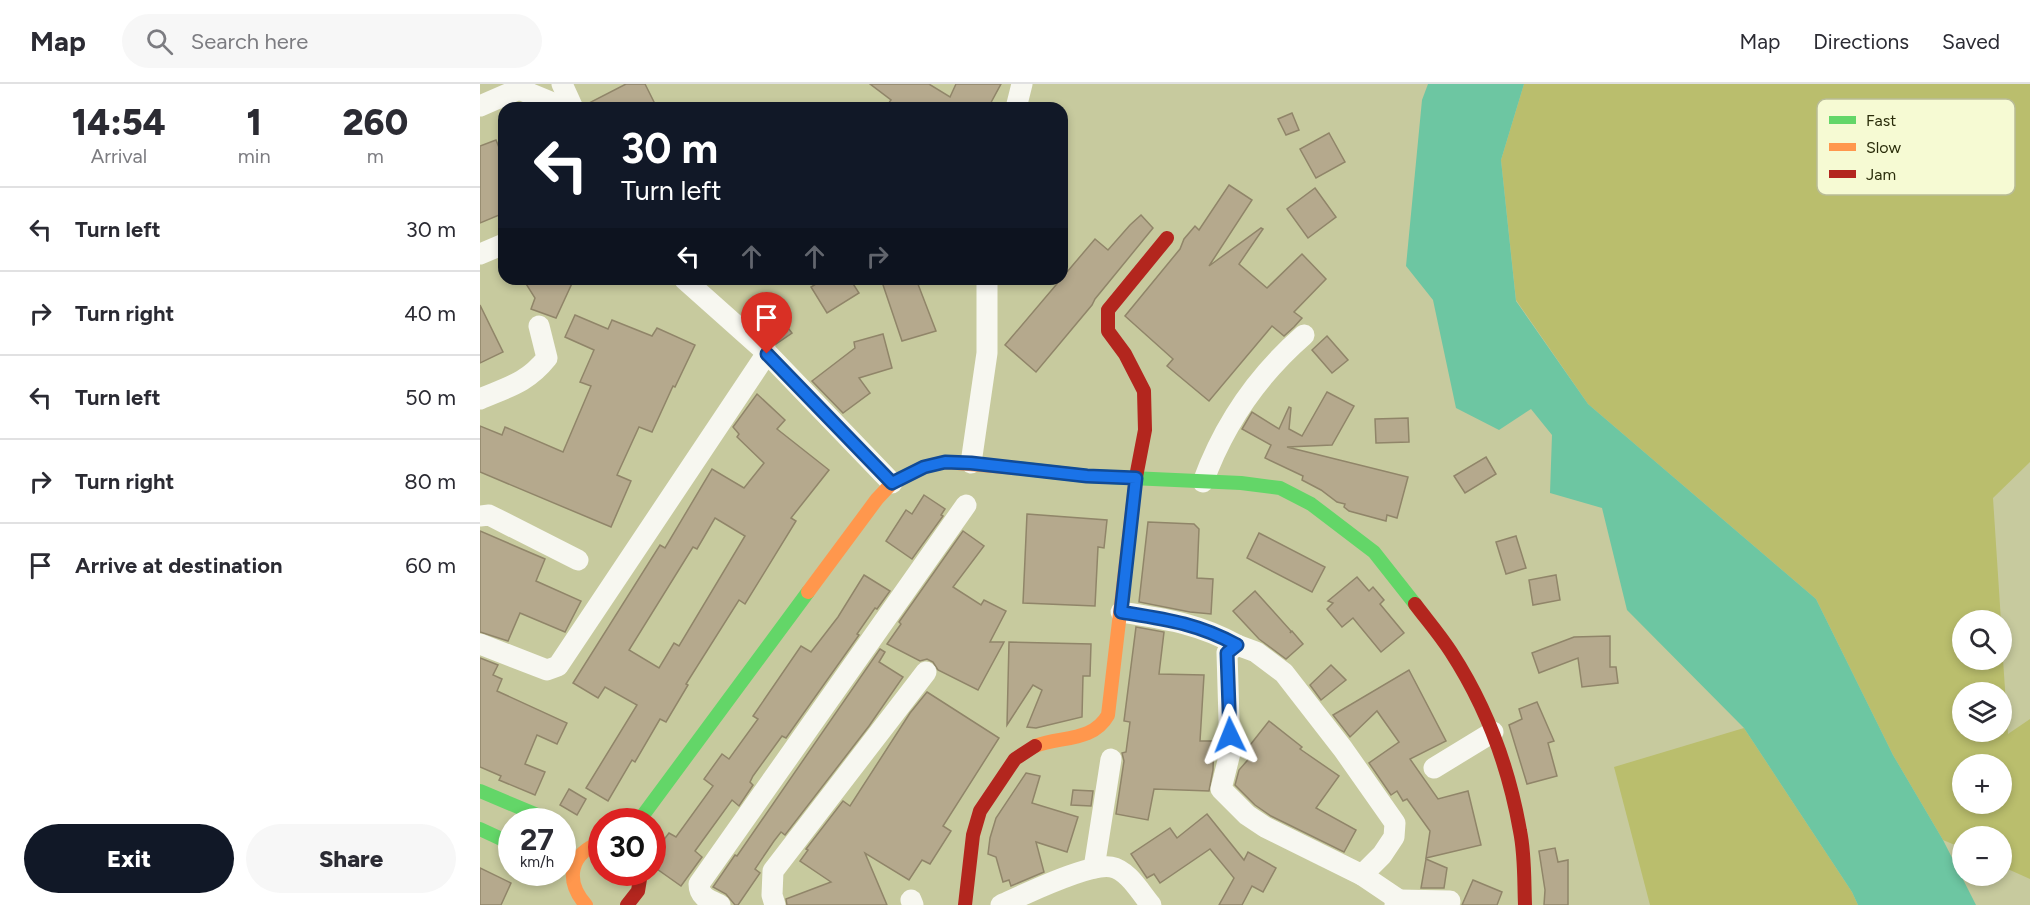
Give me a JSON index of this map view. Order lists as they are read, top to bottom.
{
  "legend": ["Fast", "Slow", "Jam"],
  "page": {
    "header": "Map",
    "search": "Search here",
    "nav": ["Map", "Directions", "Saved"],
    "eta": [
      "14:54",
      "Arrival",
      "1",
      "min",
      "260",
      "m"
    ],
    "turn": ["30 m", "Turn left"],
    "list": [
      {
        "name": "Turn left",
        "value": "30 m"
      },
      {
        "name": "Turn right",
        "value": "40 m"
      },
      {
        "name": "Turn left",
        "value": "50 m"
      },
      {
        "name": "Turn right",
        "value": "80 m"
      },
      {
        "name": "Arrive at destination",
        "value": "60 m"
      }
    ],
    "map_buttons": ["+", "−"],
    "speed": "27 km/h",
    "limit": "30",
    "buttons": ["Exit", "Share"]
  }
}
